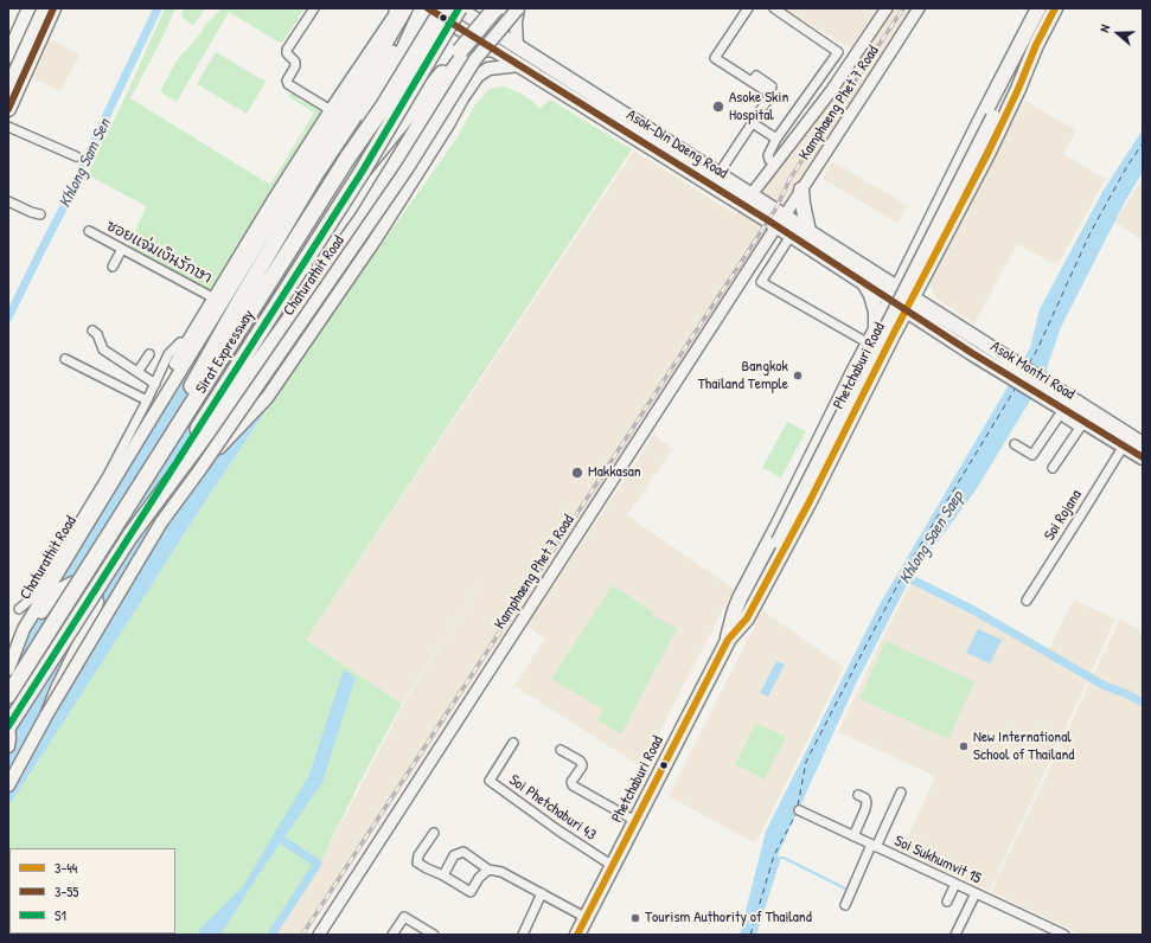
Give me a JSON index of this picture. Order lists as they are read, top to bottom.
{
  "streets": {
    "highway": ["Sirat Expressway"],
    "main road": [
      "Asok-Din Daeng Road",
      "Chaturathit Road",
      "Phetchaburi Road",
      "Asok Montri Road"
    ],
    "street": [
      "Kamphaeng Phet 7 Road",
      "ซอยแจ่มเงินรักษา",
      "Soi Rojana",
      "Soi Phetchaburi 43",
      "Soi Sukhumvit 15"
    ]
  },
  "crossings": [
    ["Kamphaeng Phet 7 Road", "Asok-Din Daeng Road"],
    ["Asok-Din Daeng Road", "Chaturathit Road"],
    ["Asok-Din Daeng Road", "Sirat Expressway"],
    ["Asok-Din Daeng Road", "Phetchaburi Road"],
    ["Asok-Din Daeng Road", "Asok Montri Road"],
    ["Phetchaburi Road", "Asok Montri Road"],
    ["Phetchaburi Road", "Soi Phetchaburi 43"],
    ["Asok Montri Road", "Soi Rojana"]
  ],
  "water": ["Khlong Sam Sen", "Khlong Saen Saep"],
  "places": [
    "Asoke Skin Hospital",
    "Bangkok Thailand Temple",
    "Makkasan",
    "New International School of Thailand",
    "Tourism Authority of Thailand"
  ],
  "lines": ["transit line 3-44", "transit line 3-55", "transit line S1"],
  "legend": ["3-44", "3-55", "S1"],
  "north": "left"
}
